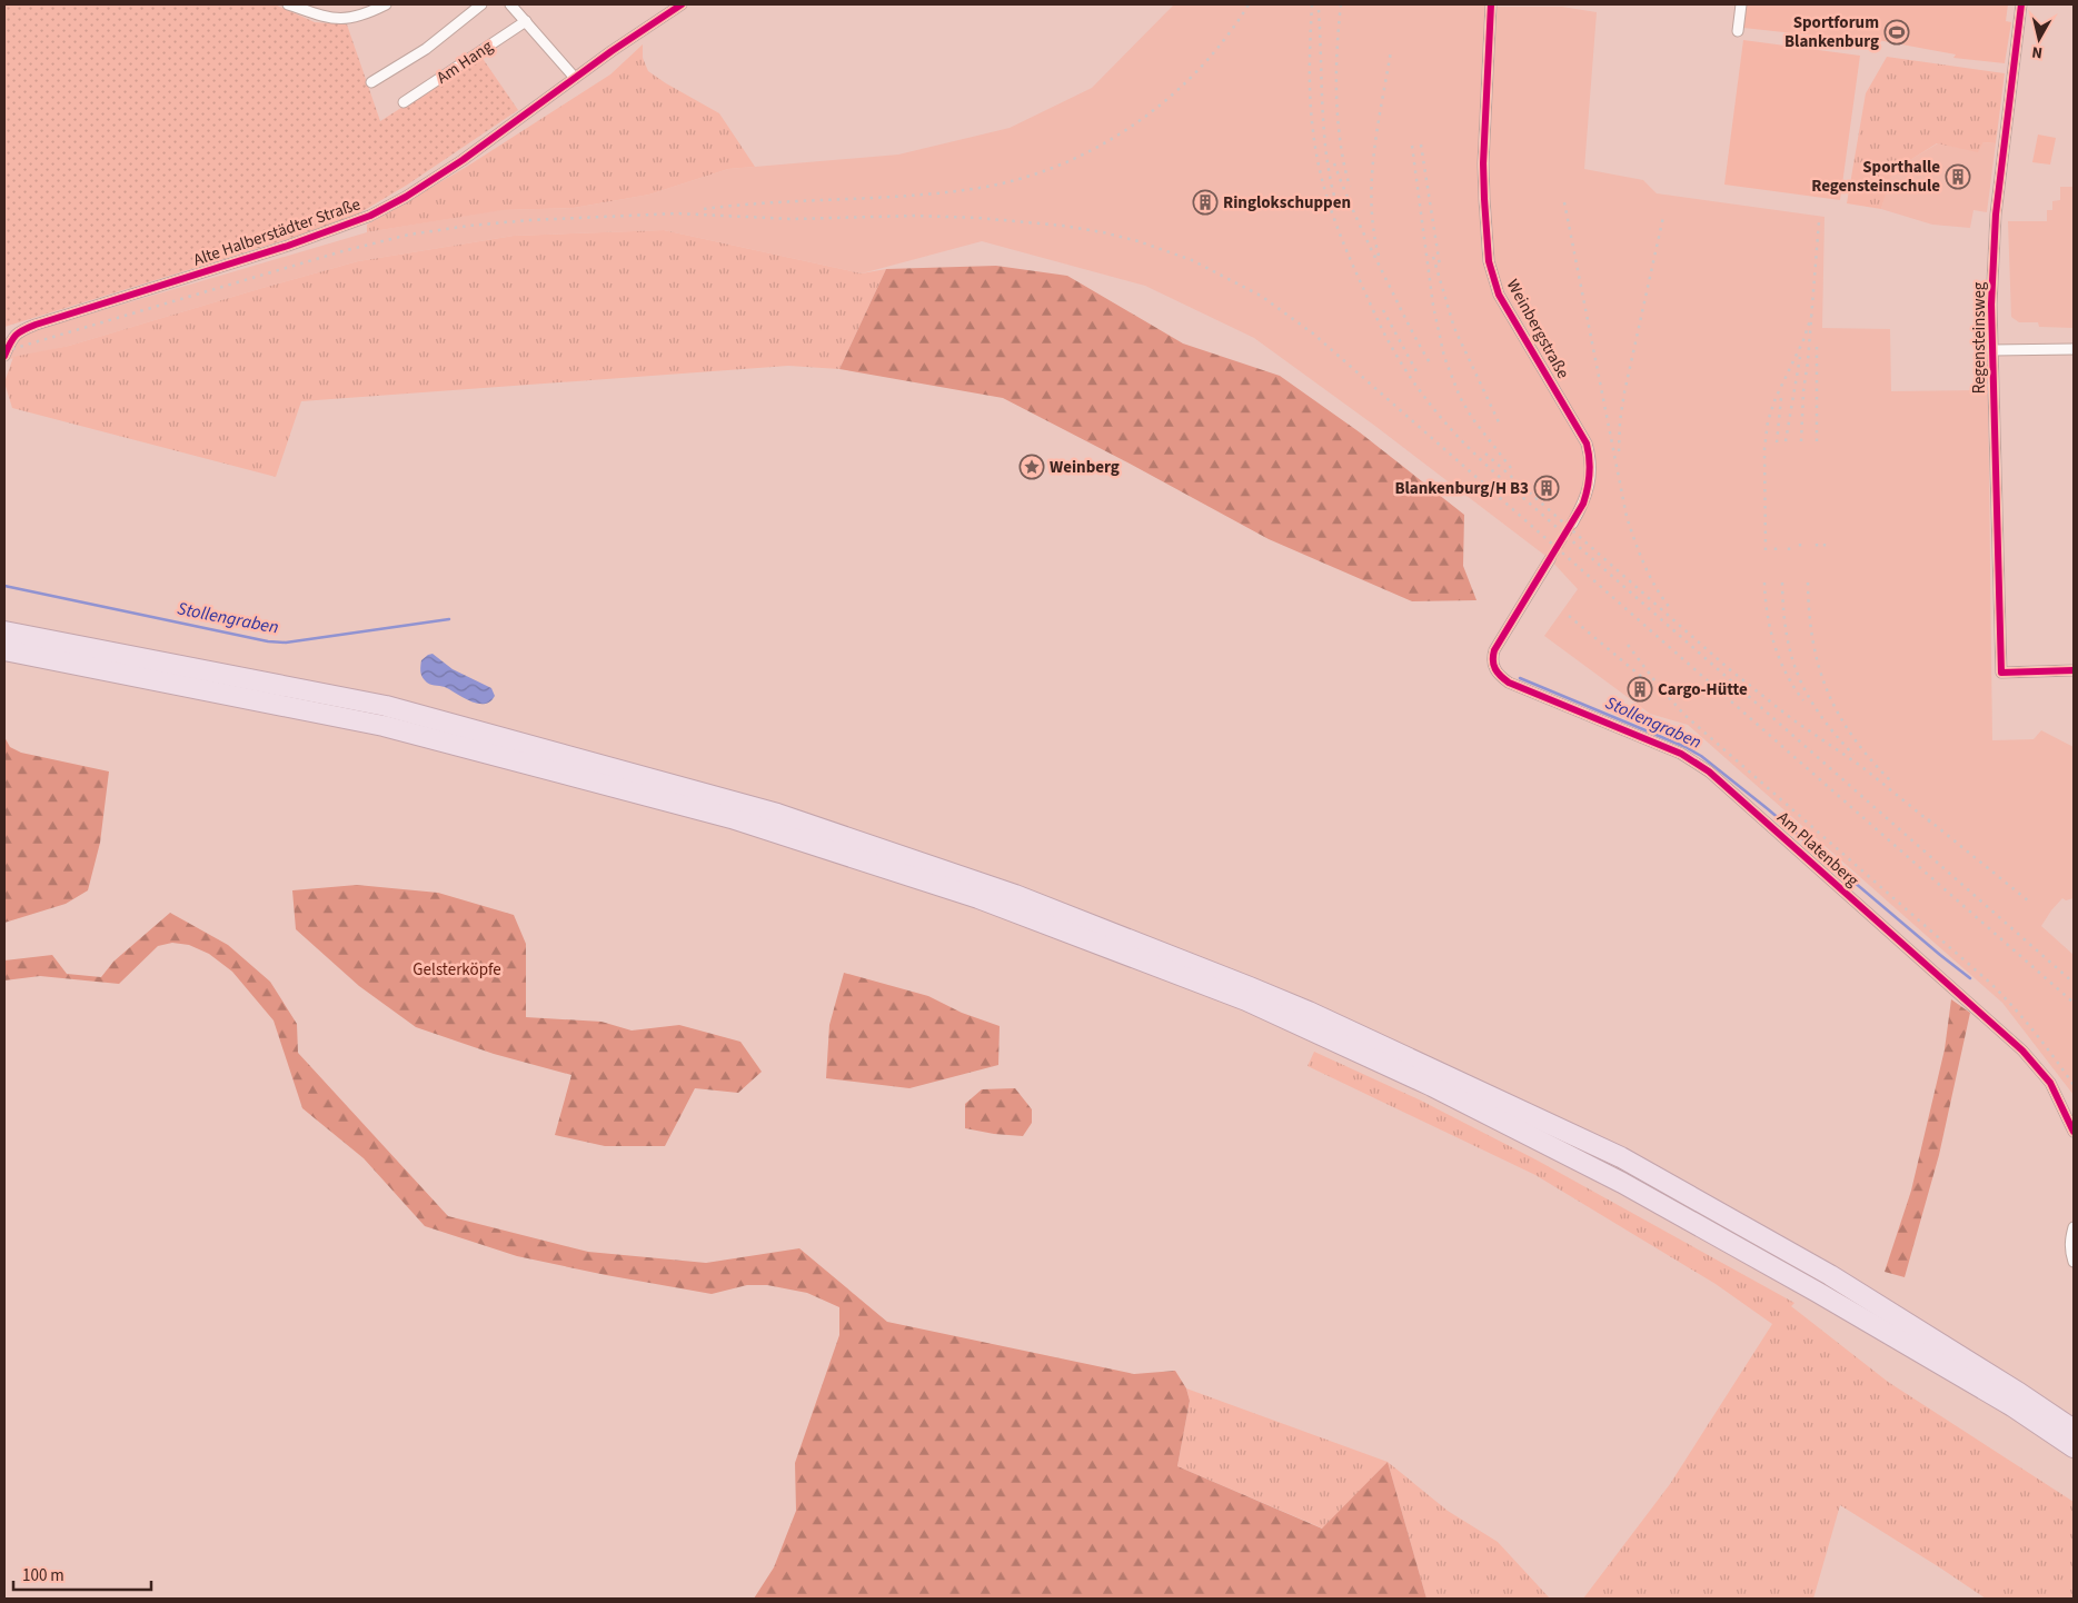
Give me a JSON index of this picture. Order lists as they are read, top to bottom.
{
  "streets": {
    "street": [
      "Am Hang",
      "Alte Halberstädter Straße",
      "Weinbergstraße",
      "Regensteinsweg",
      "Am Platenberg"
    ]
  },
  "water": ["Stollengraben"],
  "parks": ["Gelsterköpfe"],
  "places": {
    "sports": ["Sportforum Blankenburg"],
    "building": [
      "Sporthalle Regensteinschule",
      "Ringlokschuppen",
      "Blankenburg/H B3",
      "Cargo-Hütte"
    ],
    "place": ["Weinberg"]
  },
  "scale_bar": "100 m",
  "north": "bottom"
}
